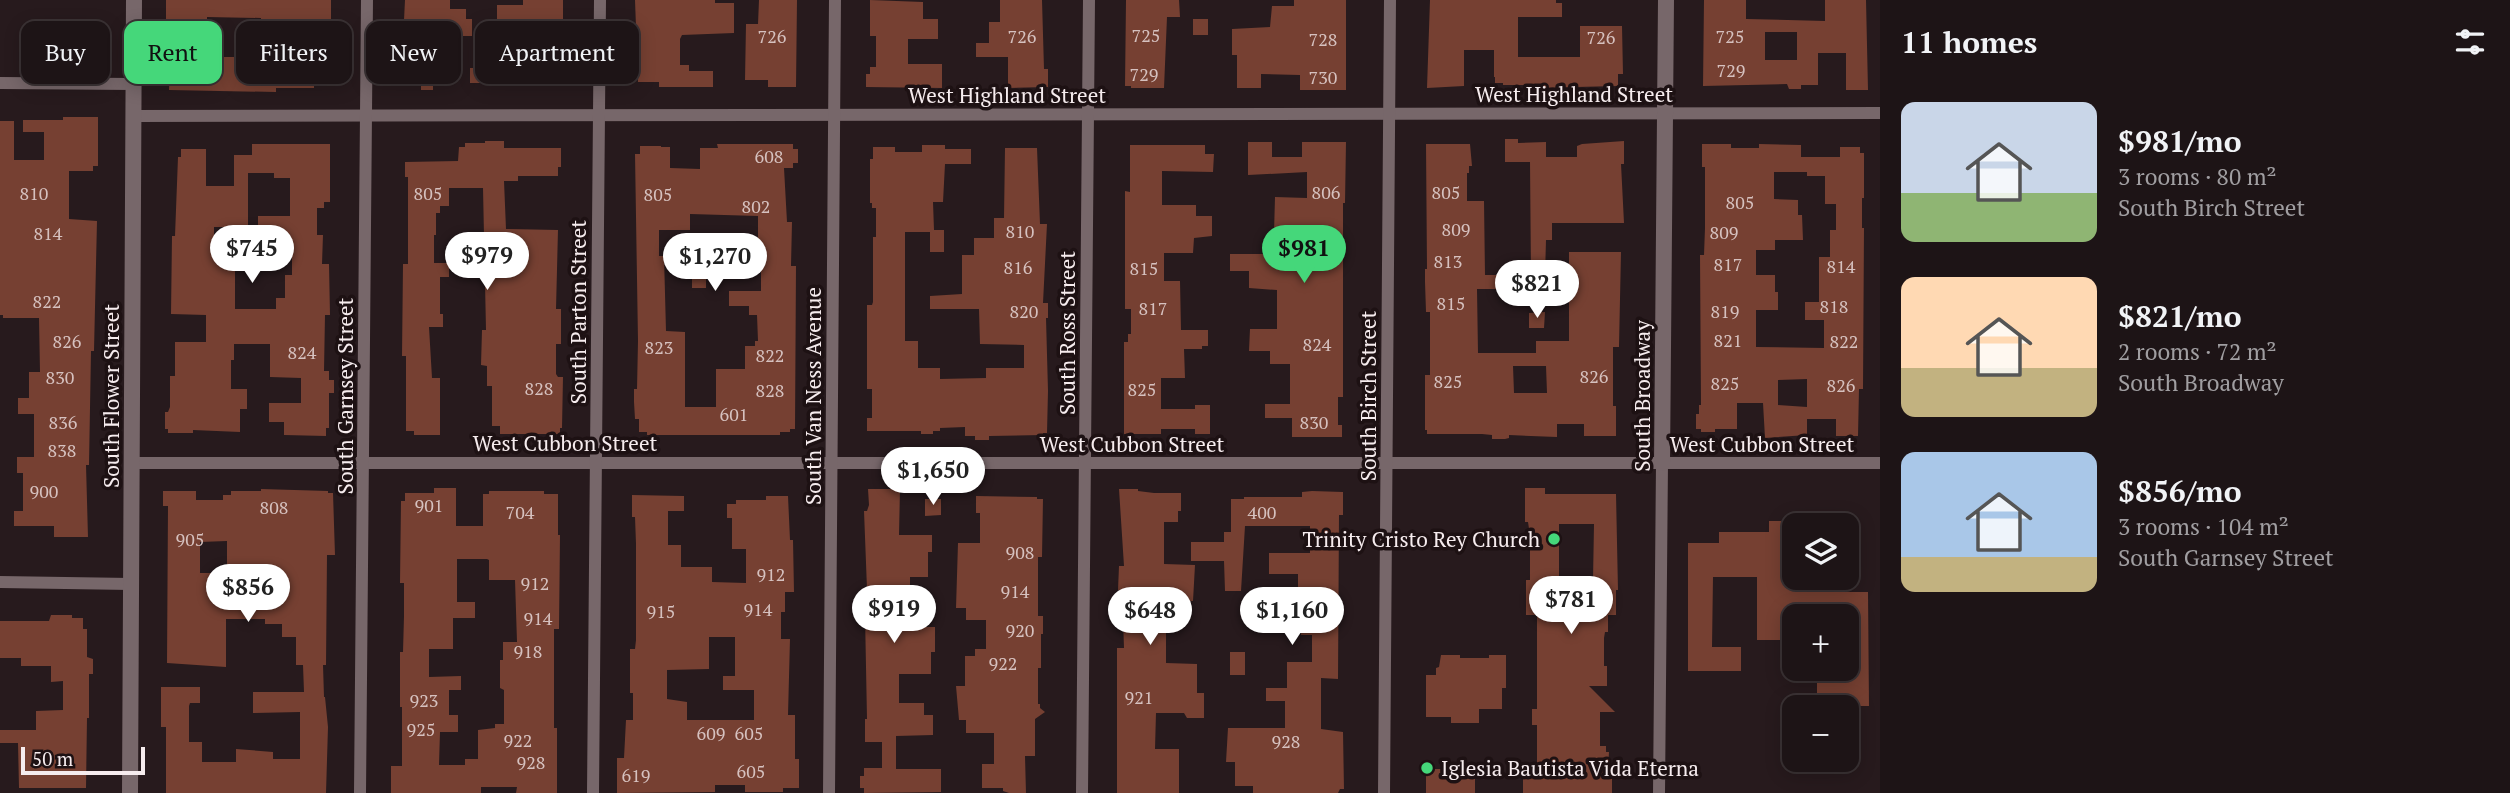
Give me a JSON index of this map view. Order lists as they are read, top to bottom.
{
  "streets": {
    "street": [
      "West Highland Street",
      "South Parton Street",
      "South Ross Street",
      "South Flower Street",
      "South Garnsey Street",
      "South Van Ness Avenue",
      "South Birch Street",
      "South Broadway",
      "West Cubbon Street"
    ]
  },
  "crossings": [
    ["West Highland Street", "South Parton Street"],
    ["West Highland Street", "South Ross Street"],
    ["West Highland Street", "South Flower Street"],
    ["West Highland Street", "South Garnsey Street"],
    ["West Highland Street", "South Van Ness Avenue"],
    ["West Highland Street", "South Birch Street"],
    ["West Highland Street", "South Broadway"],
    ["South Parton Street", "West Cubbon Street"],
    ["South Ross Street", "West Cubbon Street"],
    ["South Flower Street", "West Cubbon Street"],
    ["South Garnsey Street", "West Cubbon Street"],
    ["South Van Ness Avenue", "West Cubbon Street"],
    ["South Birch Street", "West Cubbon Street"],
    ["South Broadway", "West Cubbon Street"]
  ],
  "places": ["Trinity Cristo Rey Church", "Iglesia Bautista Vida Eterna"],
  "house_numbers": [
    "725",
    "726",
    "726",
    "725",
    "726",
    "728",
    "729",
    "729",
    "730",
    "608",
    "806",
    "805",
    "810",
    "805",
    "805",
    "805",
    "802",
    "809",
    "810",
    "809",
    "814",
    "813",
    "817",
    "814",
    "816",
    "815",
    "822",
    "815",
    "818",
    "817",
    "820",
    "819",
    "821",
    "826",
    "822",
    "824",
    "823",
    "824",
    "822",
    "826",
    "830",
    "825",
    "825",
    "826",
    "828",
    "825",
    "828",
    "601",
    "836",
    "830",
    "838",
    "900",
    "901",
    "808",
    "704",
    "400",
    "905",
    "908",
    "912",
    "912",
    "914",
    "914",
    "915",
    "914",
    "920",
    "918",
    "922",
    "921",
    "923",
    "925",
    "609",
    "605",
    "922",
    "928",
    "928",
    "605",
    "619"
  ],
  "scale_bar": "50 m",
  "page": {
    "heading": "11 homes",
    "chip": [
      "Buy",
      "Rent",
      "Filters",
      "New",
      "Apartment"
    ],
    "list": [
      {
        "name": "$981/mo",
        "note": "3 rooms · 80 m² · South Birch Street"
      },
      {
        "name": "$821/mo",
        "note": "2 rooms · 72 m² · South Broadway"
      },
      {
        "name": "$856/mo",
        "note": "3 rooms · 104 m² · South Garnsey Street"
      }
    ],
    "price": [
      "$745",
      "$981",
      "$979",
      "$1,270",
      "$821",
      "$1,650",
      "$856",
      "$781",
      "$919",
      "$648",
      "$1,160"
    ],
    "map_buttons": ["+", "−"],
    "scale": "50 m"
  }
}
